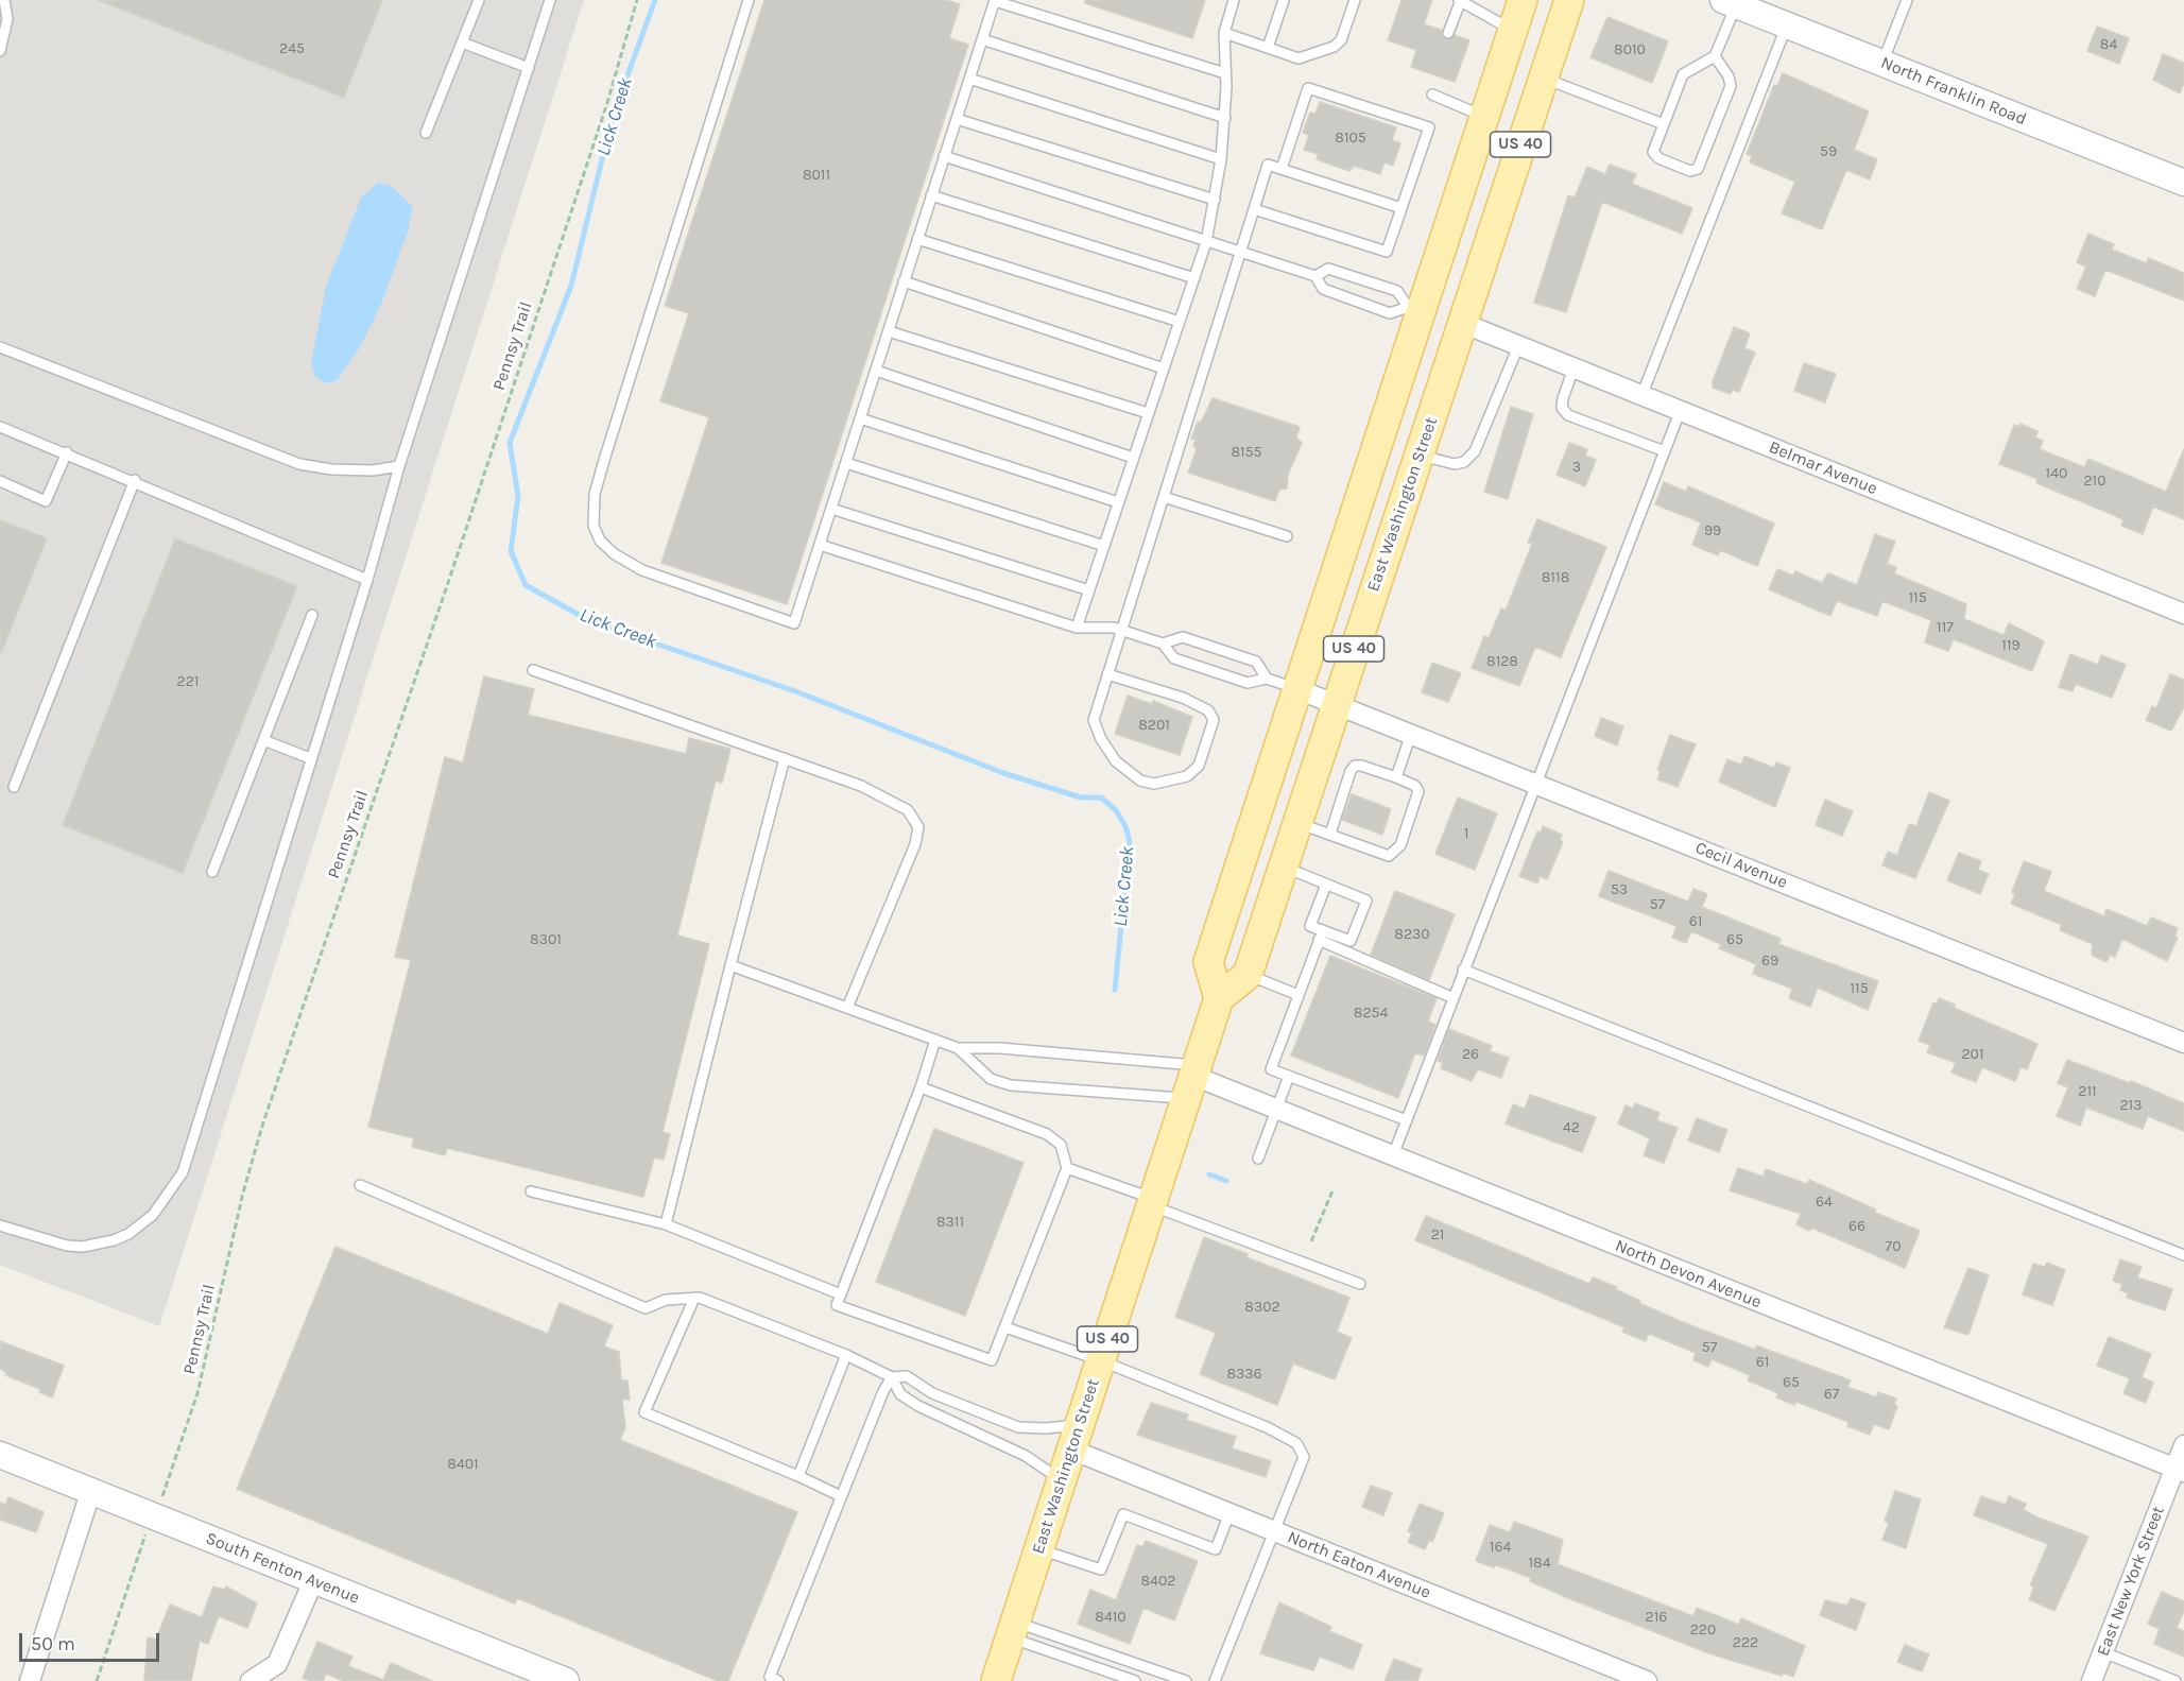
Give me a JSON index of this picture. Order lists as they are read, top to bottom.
{
  "streets": {
    "main road": ["US 40", "East Washington Street"],
    "street": [
      "North Franklin Road",
      "Belmar Avenue",
      "Cecil Avenue",
      "North Devon Avenue",
      "North Eaton Avenue",
      "South Fenton Avenue",
      "East New York Street"
    ],
    "path": ["Pennsy Trail"]
  },
  "crossings": [
    ["US 40", "East Washington Street"],
    ["US 40", "Cecil Avenue"],
    ["Pennsy Trail", "South Fenton Avenue"],
    ["Belmar Avenue", "East Washington Street"],
    ["East Washington Street", "Cecil Avenue"],
    ["East Washington Street", "North Devon Avenue"],
    ["East Washington Street", "North Eaton Avenue"],
    ["North Devon Avenue", "East New York Street"]
  ],
  "water": ["Lick Creek"],
  "house_numbers": [
    "84",
    "245",
    "8010",
    "8105",
    "59",
    "8011",
    "8155",
    "3",
    "140",
    "210",
    "99",
    "8118",
    "115",
    "117",
    "119",
    "8128",
    "221",
    "8201",
    "1",
    "53",
    "57",
    "61",
    "8230",
    "8301",
    "65",
    "69",
    "115",
    "8254",
    "26",
    "201",
    "211",
    "213",
    "42",
    "64",
    "8311",
    "66",
    "21",
    "70",
    "8302",
    "57",
    "61",
    "8336",
    "65",
    "67",
    "8401",
    "164",
    "184",
    "8402",
    "8410",
    "216",
    "220",
    "222"
  ],
  "scale_bar": "50 m"
}
